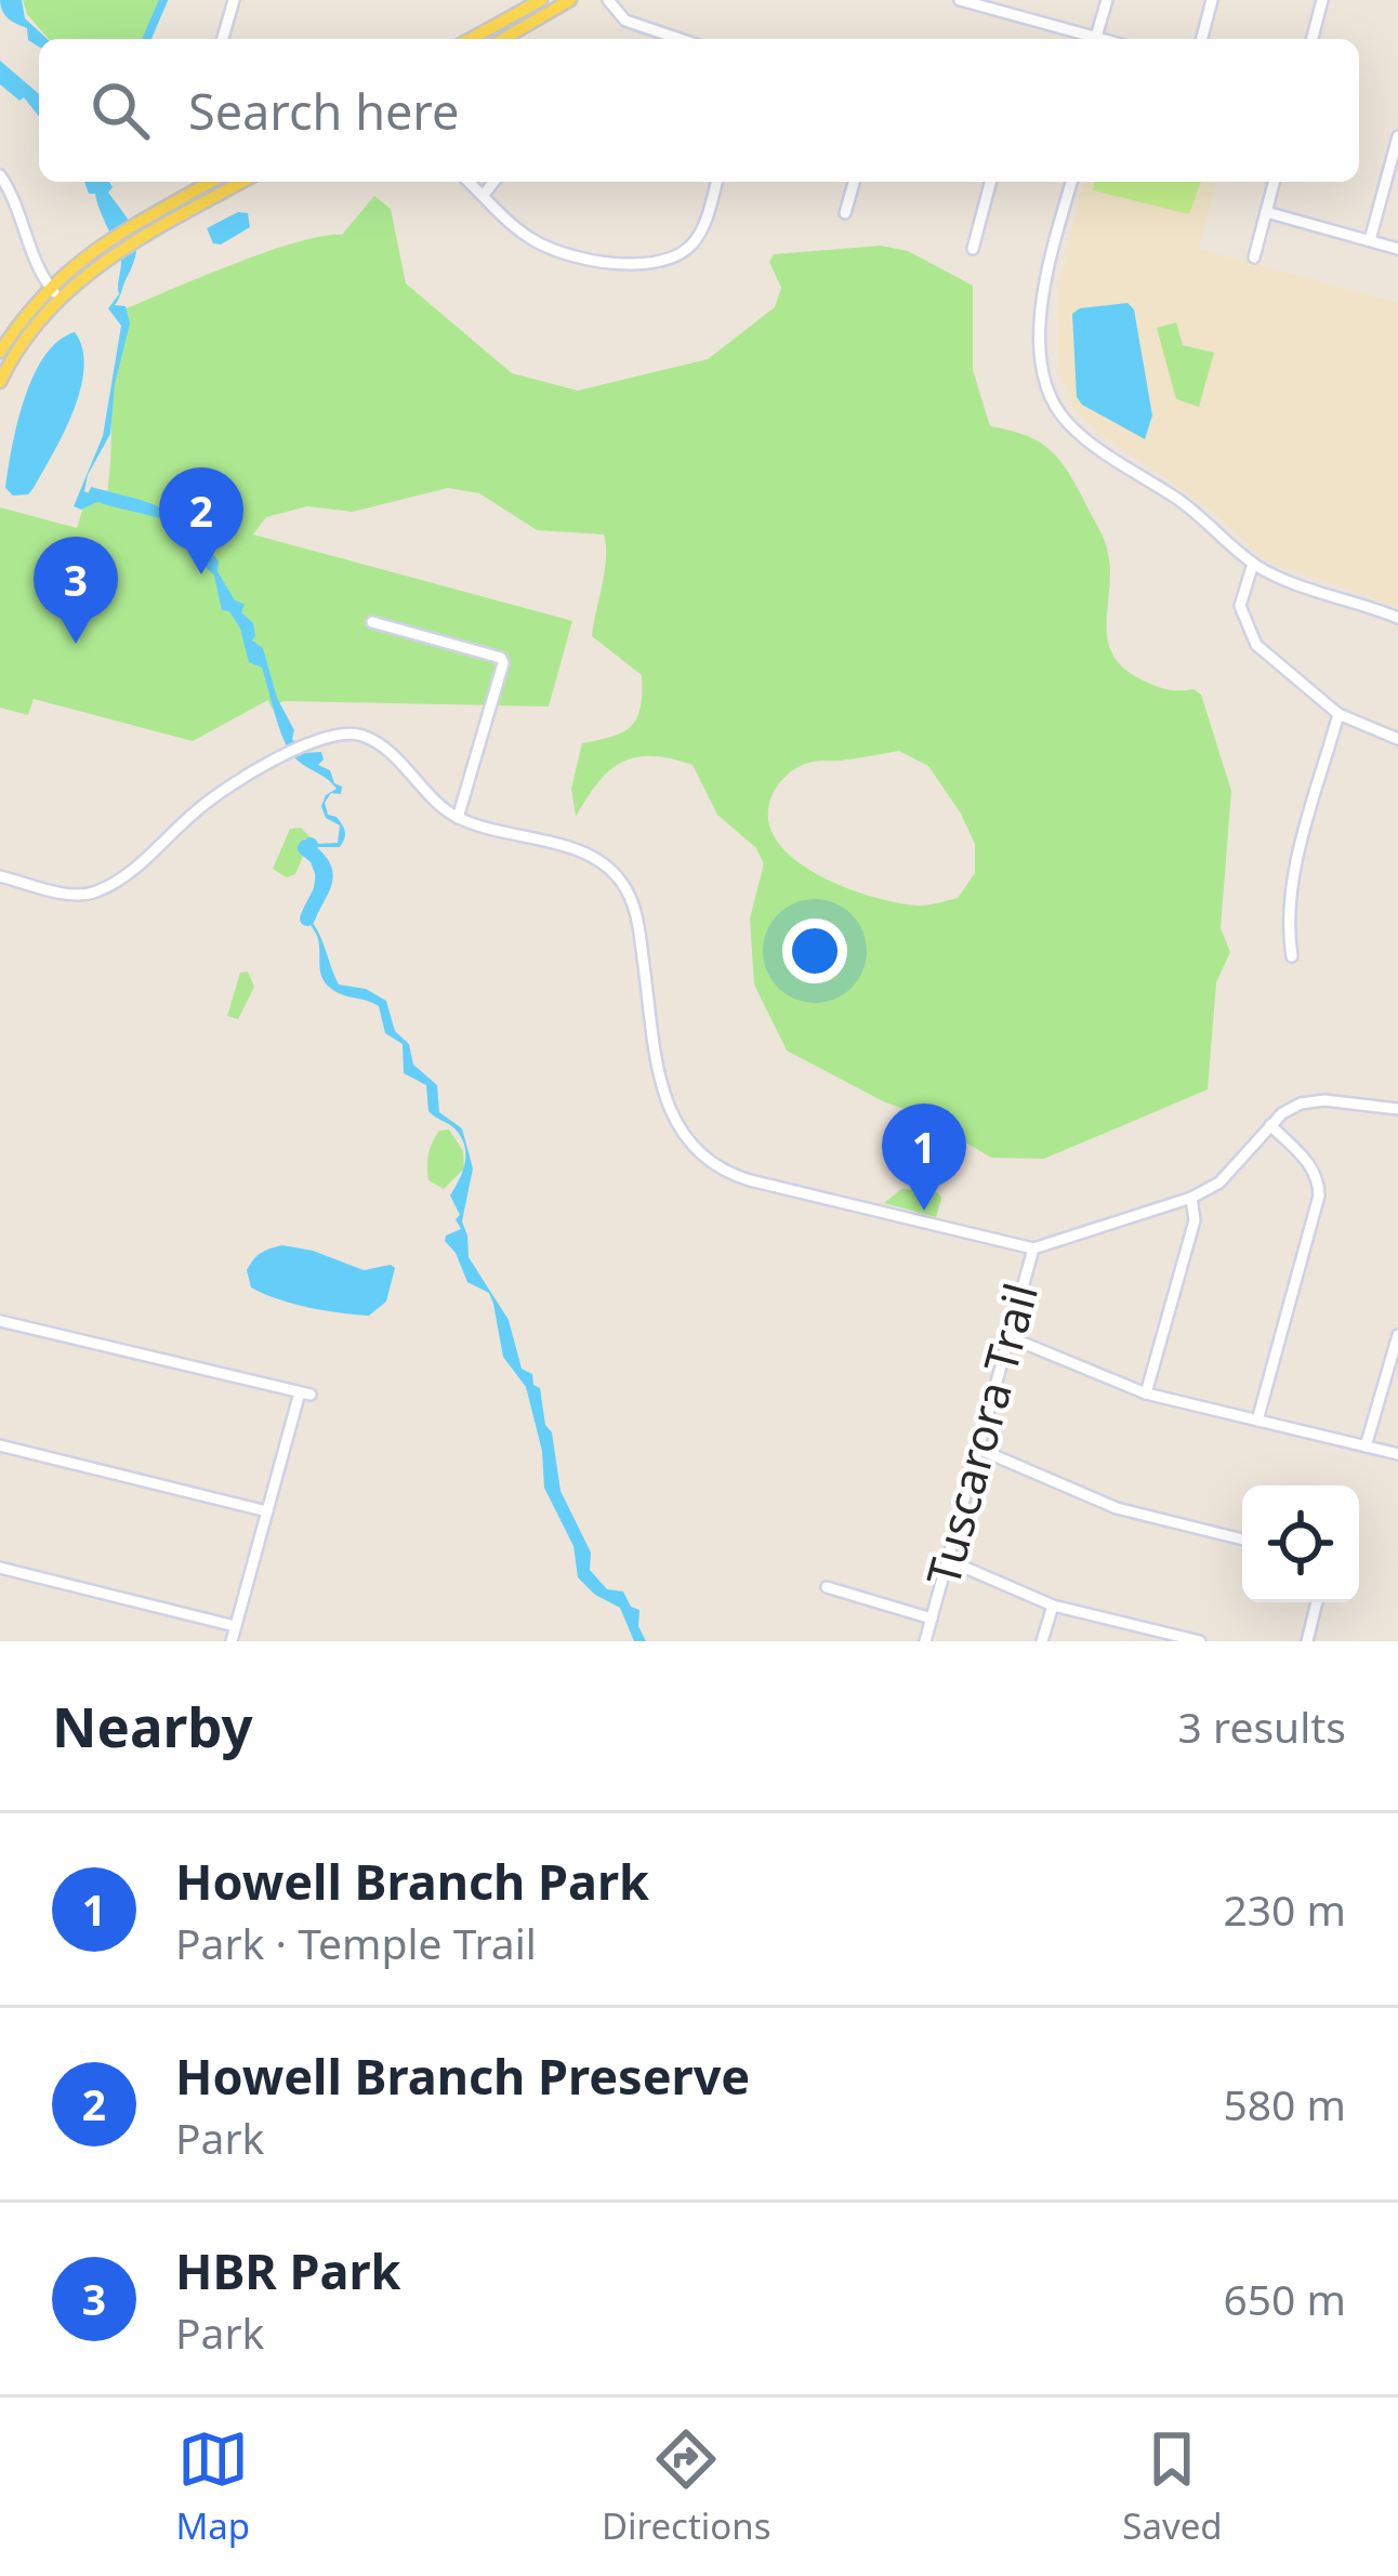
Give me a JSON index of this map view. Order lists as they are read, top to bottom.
{
  "streets": {
    "street": ["Tuscarora Trail"]
  },
  "page": {
    "search": "Search here",
    "pins": ["2", "3", "1"],
    "heading": ["Nearby", "3 results"],
    "list": [
      {
        "mark": "1",
        "name": "Howell Branch Park",
        "note": "Park · Temple Trail",
        "value": "230 m"
      },
      {
        "mark": "2",
        "name": "Howell Branch Preserve",
        "note": "Park",
        "value": "580 m"
      },
      {
        "mark": "3",
        "name": "HBR Park",
        "note": "Park",
        "value": "650 m"
      }
    ],
    "nav": ["Map", "Directions", "Saved"]
  }
}
